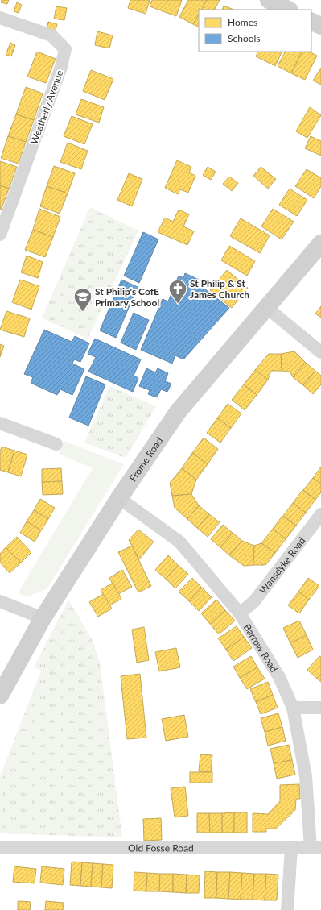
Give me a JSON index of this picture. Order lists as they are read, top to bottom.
{
  "streets": {
    "street": [
      "Weatherly Avenue",
      "Frome Road",
      "Wansdyke Road",
      "Barrow Road",
      "Old Fosse Road"
    ]
  },
  "crossings": [
    ["Frome Road", "Barrow Road"],
    ["Wansdyke Road", "Barrow Road"],
    ["Barrow Road", "Old Fosse Road"]
  ],
  "places": {
    "church": ["St Philip & St James Church"],
    "school or university": ["St Philip's CofE Primary School"]
  },
  "legend": ["Homes", "Schools"]
}
